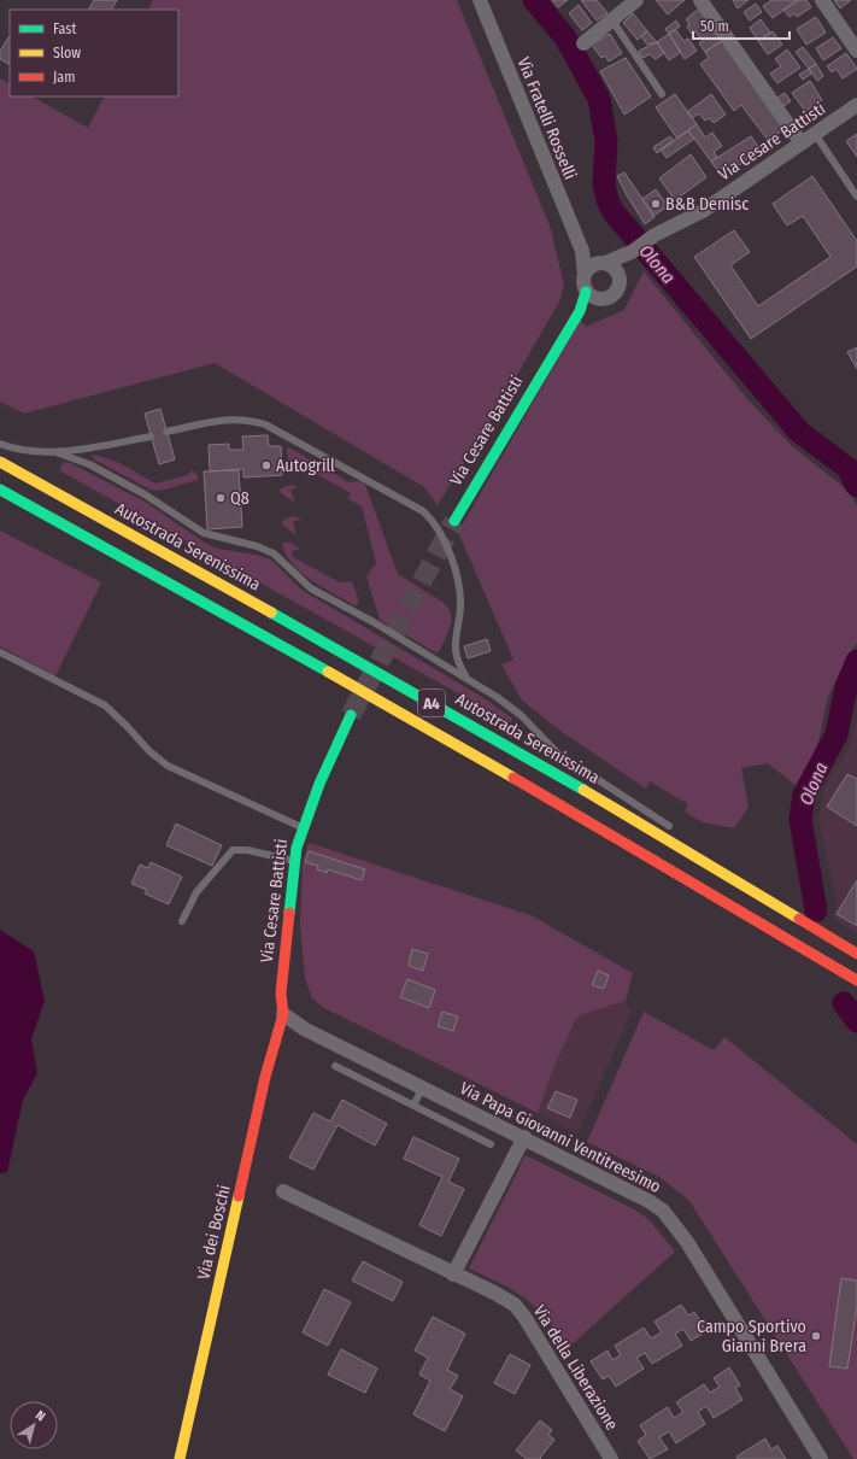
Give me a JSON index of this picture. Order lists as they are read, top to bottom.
{
  "streets": {
    "main road": [
      "Via Cesare Battisti",
      "Autostrada Serenissima",
      "A4",
      "Via dei Boschi"
    ],
    "street": ["Via Fratelli Rosselli", "Via Papa Giovanni Ventitreesimo", "Via della Liberazione"]
  },
  "crossings": [
    ["Via Fratelli Rosselli", "Via Cesare Battisti"],
    ["Via Cesare Battisti", "Via Papa Giovanni Ventitreesimo"],
    ["Via Cesare Battisti", "Via dei Boschi"],
    ["Via Papa Giovanni Ventitreesimo", "Via dei Boschi"]
  ],
  "water": ["Olona"],
  "places": [
    "B&B Demisc",
    "Autogrill",
    "Q8",
    "Campo Sportivo Gianni Brera"
  ],
  "legend": ["Fast", "Slow", "Jam"],
  "scale_bar": "50 m",
  "north": "top right"
}
